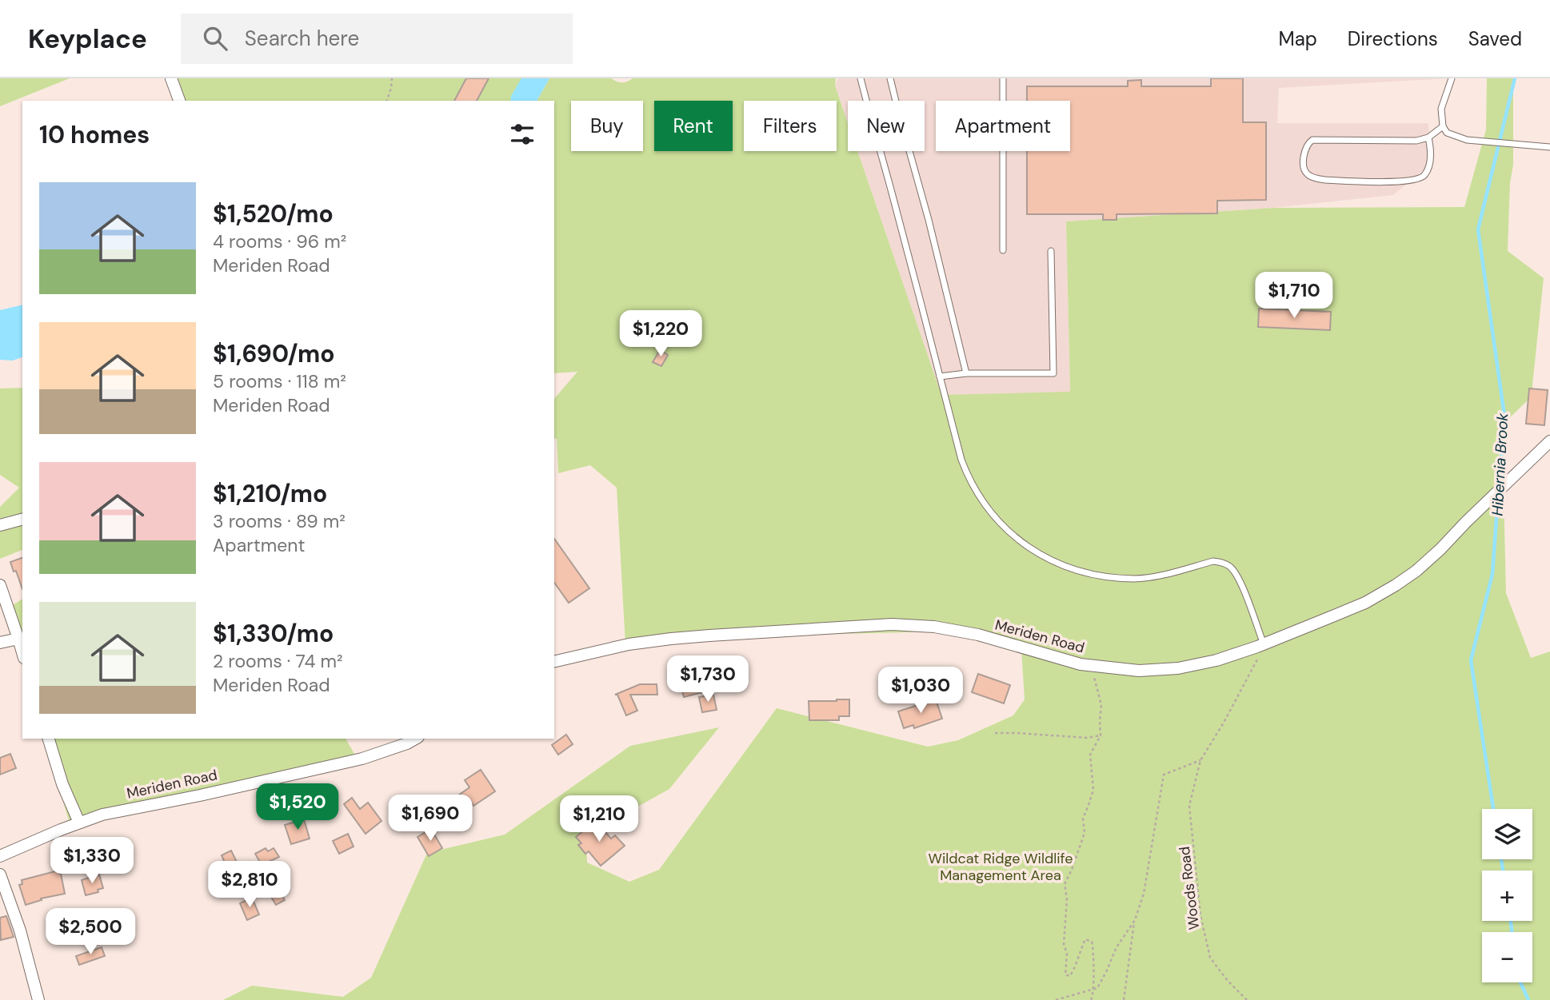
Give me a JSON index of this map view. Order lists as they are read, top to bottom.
{
  "streets": {
    "street": ["Meriden Road"],
    "path": ["Woods Road"]
  },
  "crossings": [
    ["Meriden Road", "Woods Road"]
  ],
  "water": ["Hibernia Brook"],
  "parks": ["Wildcat Ridge Wildlife Management Area"],
  "page": {
    "header": "Keyplace",
    "search": "Search here",
    "nav": ["Map", "Directions", "Saved"],
    "chip": [
      "Buy",
      "Rent",
      "Filters",
      "New",
      "Apartment"
    ],
    "heading": "10 homes",
    "list": [
      {
        "name": "$1,520/mo",
        "note": "4 rooms · 96 m² · Meriden Road"
      },
      {
        "name": "$1,690/mo",
        "note": "5 rooms · 118 m² · Meriden Road"
      },
      {
        "name": "$1,210/mo",
        "note": "3 rooms · 89 m² · Apartment"
      },
      {
        "name": "$1,330/mo",
        "note": "2 rooms · 74 m² · Meriden Road"
      }
    ],
    "price": [
      "$1,710",
      "$1,220",
      "$1,730",
      "$1,030",
      "$1,520",
      "$1,690",
      "$1,210",
      "$1,330",
      "$2,810",
      "$2,500"
    ],
    "map_buttons": ["+", "−"]
  }
}
